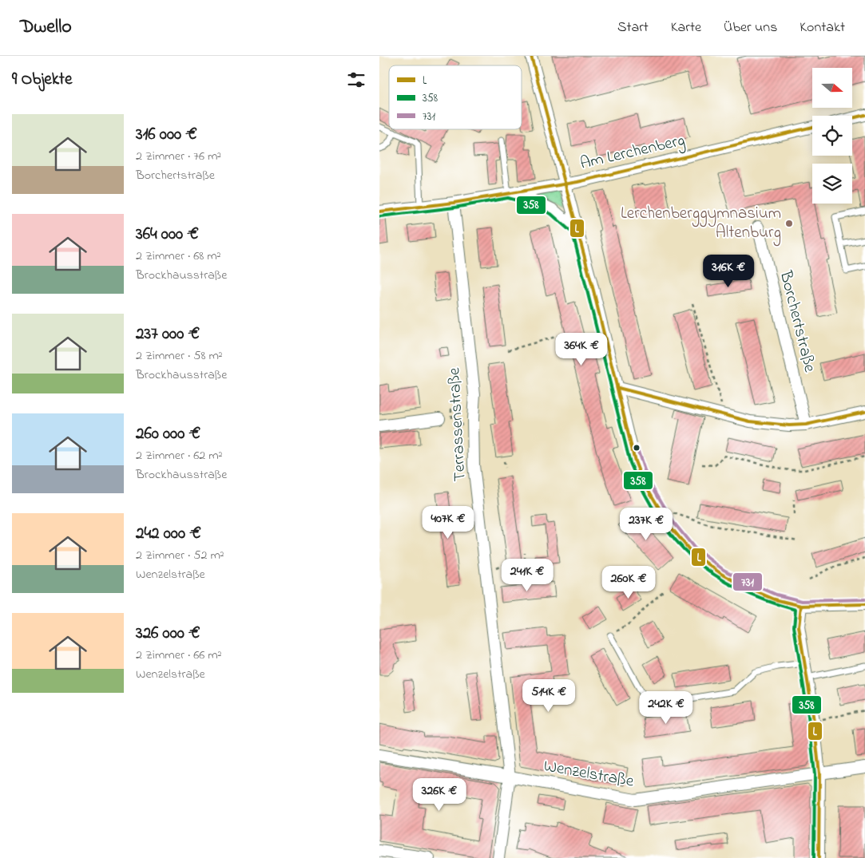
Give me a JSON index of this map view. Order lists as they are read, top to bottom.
{
  "streets": {
    "street": [
      "Am Lerchenberg",
      "Borchertstraße",
      "Terrassenstraße",
      "Wenzelstraße"
    ]
  },
  "crossings": [
    ["Am Lerchenberg", "Terrassenstraße"],
    ["Terrassenstraße", "Wenzelstraße"]
  ],
  "places": ["Lerchenberggymnasium Altenburg"],
  "lines": ["transit line L", "transit line 358", "transit line 731"],
  "legend": ["L", "358", "731"],
  "north": "right",
  "page": {
    "header": "Dwello",
    "nav": [
      "Start",
      "Karte",
      "Über uns",
      "Kontakt"
    ],
    "heading": "9 Objekte",
    "list": [
      {
        "name": "316 000 €",
        "note": "2 Zimmer · 76 m² · Borchertstraße"
      },
      {
        "name": "364 000 €",
        "note": "2 Zimmer · 68 m² · Brockhausstraße"
      },
      {
        "name": "237 000 €",
        "note": "2 Zimmer · 58 m² · Brockhausstraße"
      },
      {
        "name": "260 000 €",
        "note": "2 Zimmer · 62 m² · Brockhausstraße"
      },
      {
        "name": "242 000 €",
        "note": "2 Zimmer · 52 m² · Wenzelstraße"
      },
      {
        "name": "326 000 €",
        "note": "2 Zimmer · 66 m² · Wenzelstraße"
      }
    ],
    "price": [
      "316K €",
      "364K €",
      "407K €",
      "237K €",
      "241K €",
      "260K €",
      "514K €",
      "242K €",
      "326K €"
    ]
  }
}
